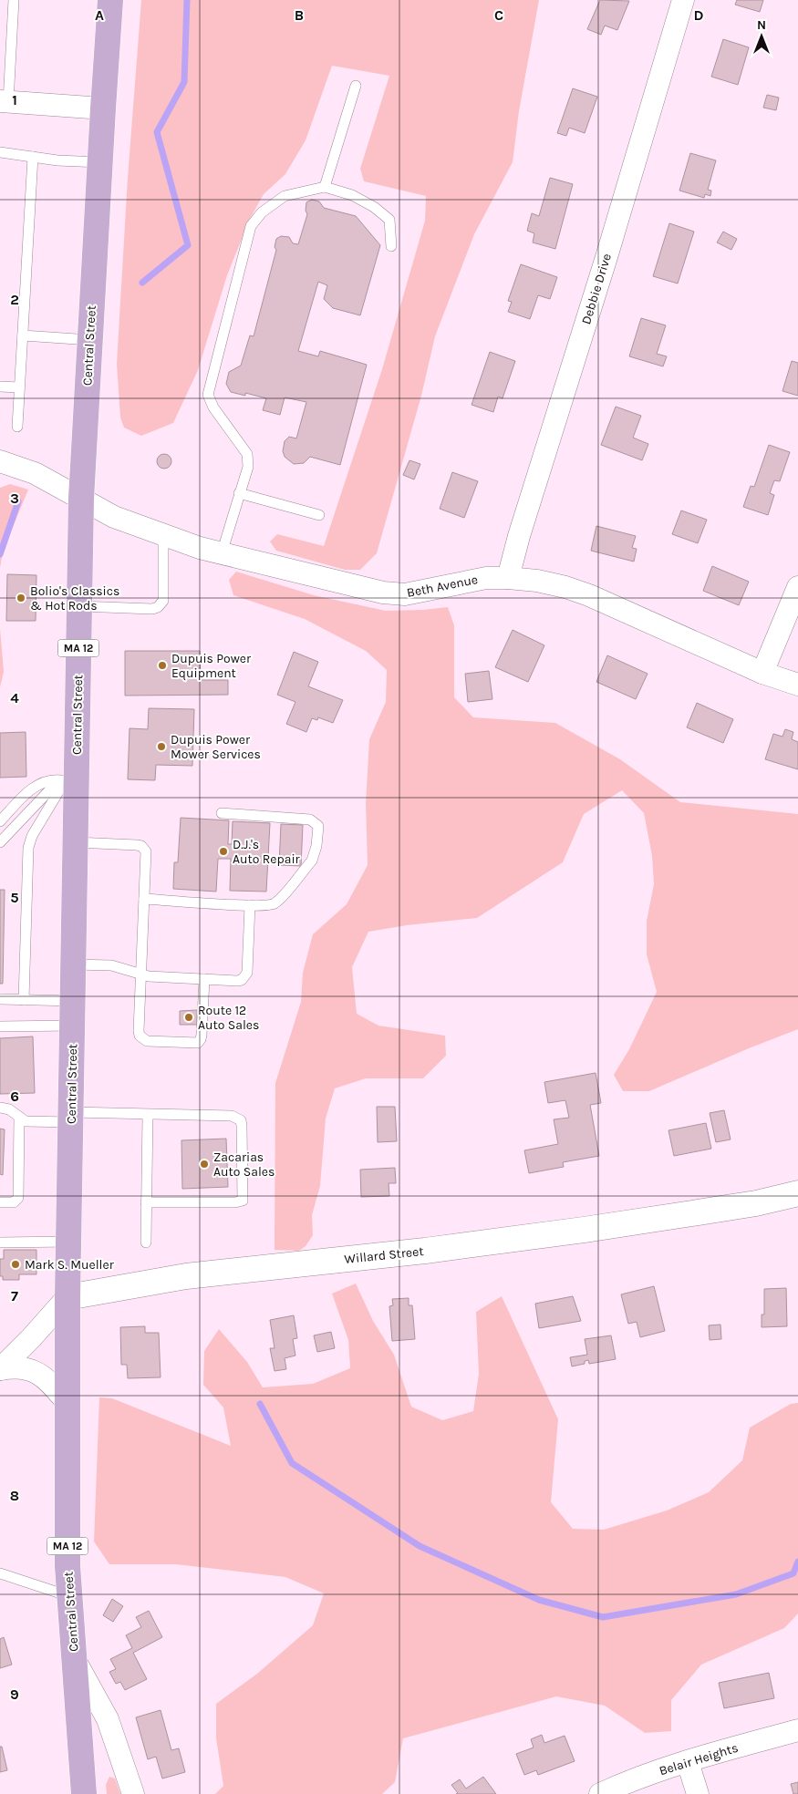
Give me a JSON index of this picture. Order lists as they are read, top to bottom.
{
  "streets": {
    "main road": ["Central Street", "MA 12"],
    "street": [
      "Debbie Drive",
      "Beth Avenue",
      "Willard Street",
      "Belair Heights"
    ]
  },
  "crossings": [
    ["Debbie Drive", "Beth Avenue"],
    ["Central Street", "Beth Avenue"],
    ["Central Street", "Willard Street"]
  ],
  "places": [
    "Bolio's Classics & Hot Rods",
    "Dupuis Power Equipment",
    "Dupuis Power Mower Services",
    "D.J.'s Auto Repair",
    "Route 12 Auto Sales",
    "Zacarias Auto Sales",
    "Mark S. Mueller"
  ],
  "north": "top",
  "grid": {
    "columns": [
      "A",
      "B",
      "C",
      "D"
    ],
    "rows": [
      "1",
      "2",
      "3",
      "4",
      "5",
      "6",
      "7",
      "8",
      "9"
    ]
  }
}
